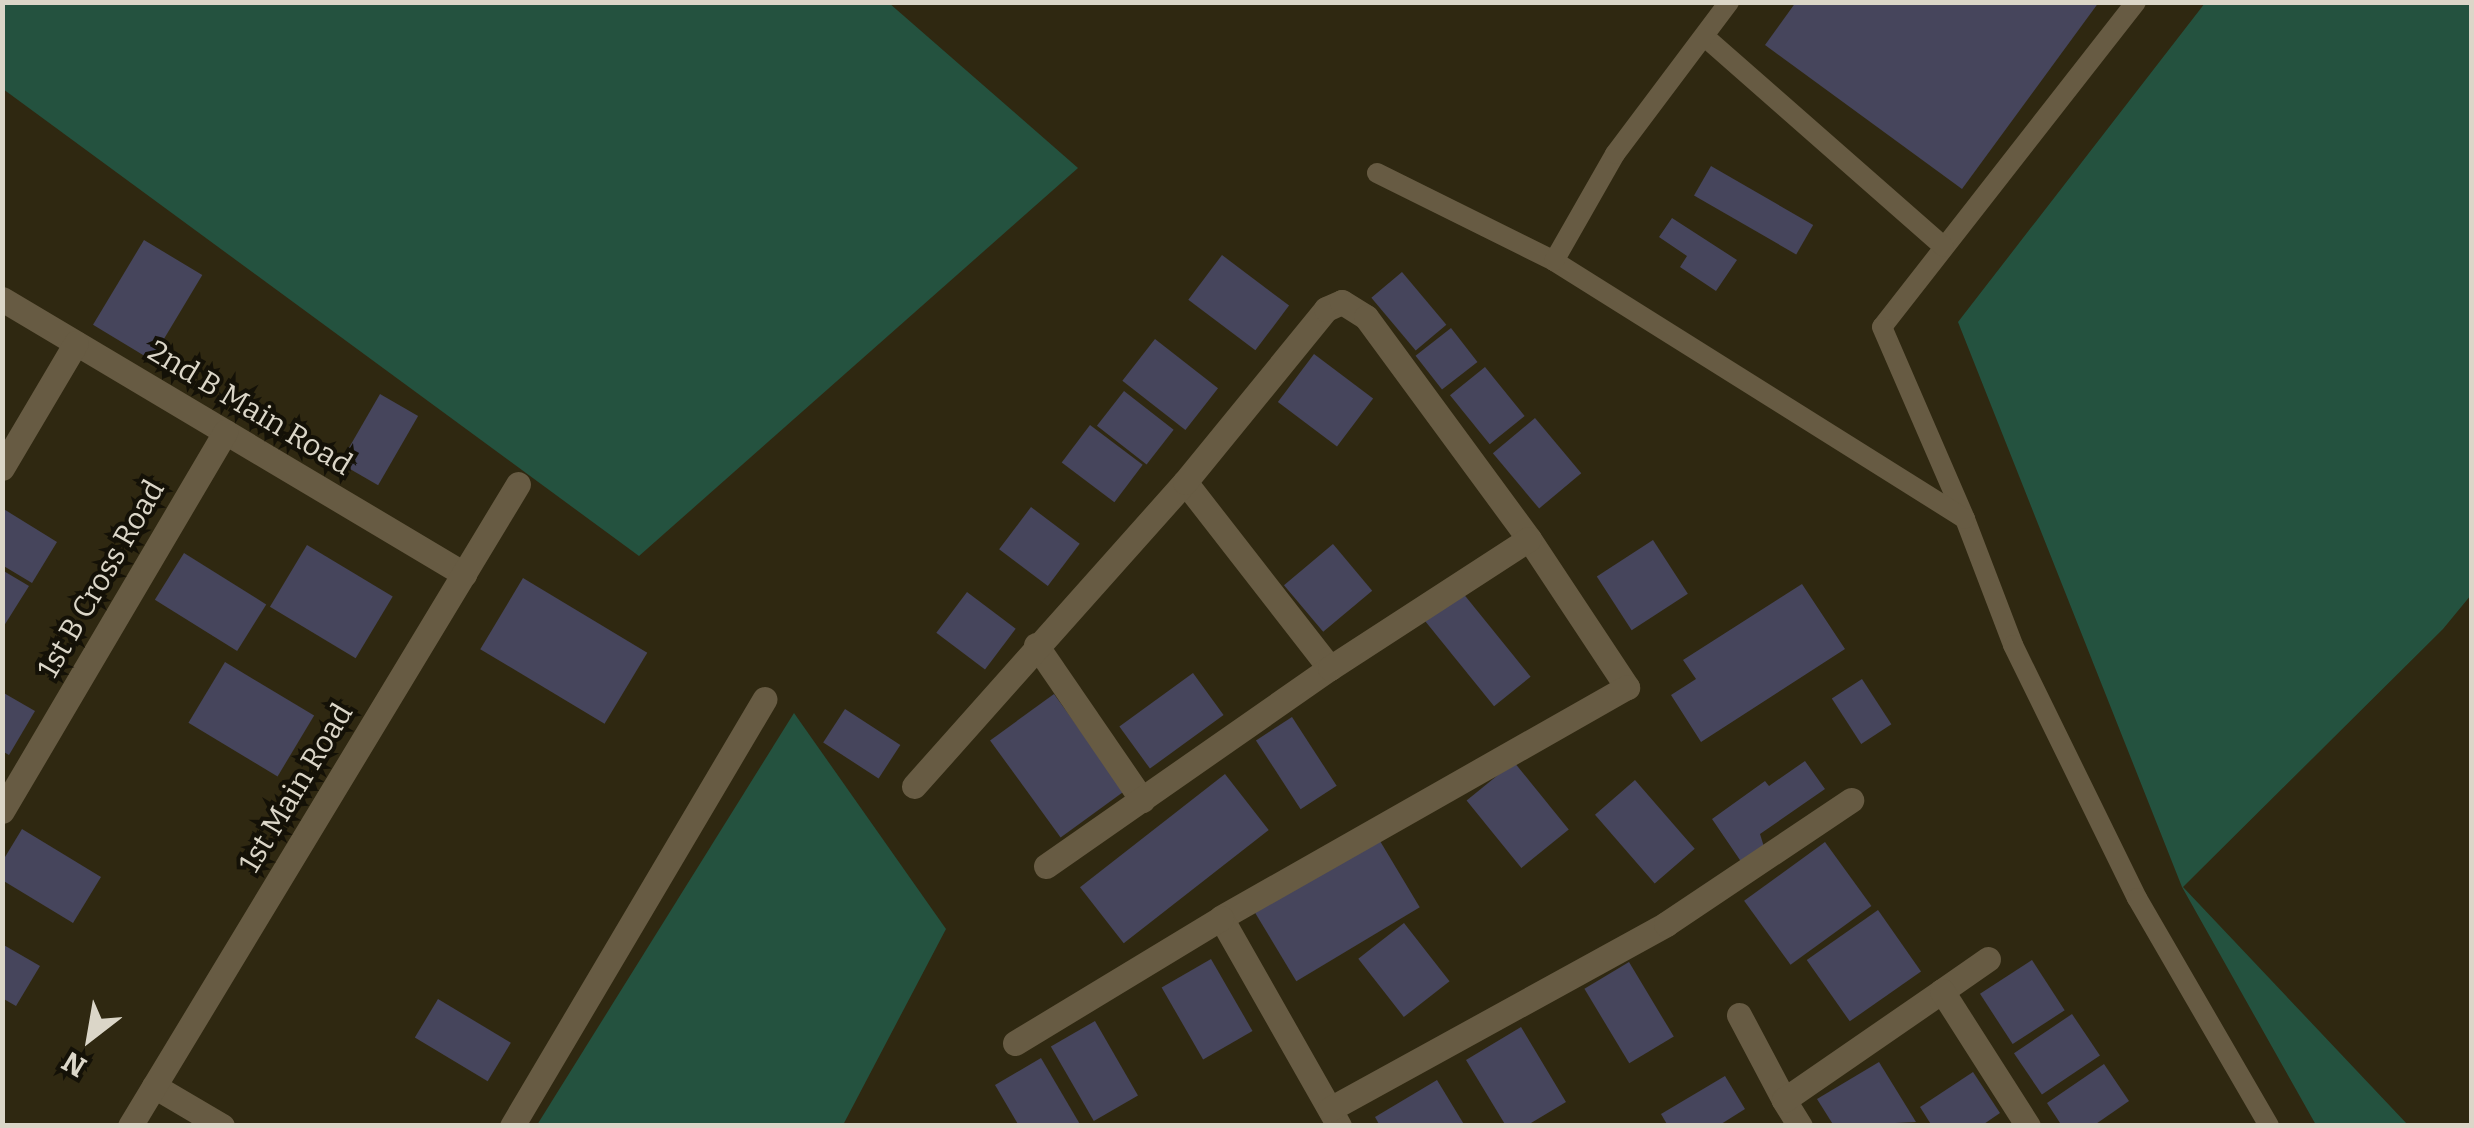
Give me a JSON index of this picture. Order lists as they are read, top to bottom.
{
  "streets": {
    "street": ["2nd B Main Road", "1st B Cross Road", "1st Main Road"]
  },
  "crossings": [
    ["2nd B Main Road", "1st B Cross Road"],
    ["2nd B Main Road", "1st Main Road"]
  ],
  "north": "bottom left"
}
